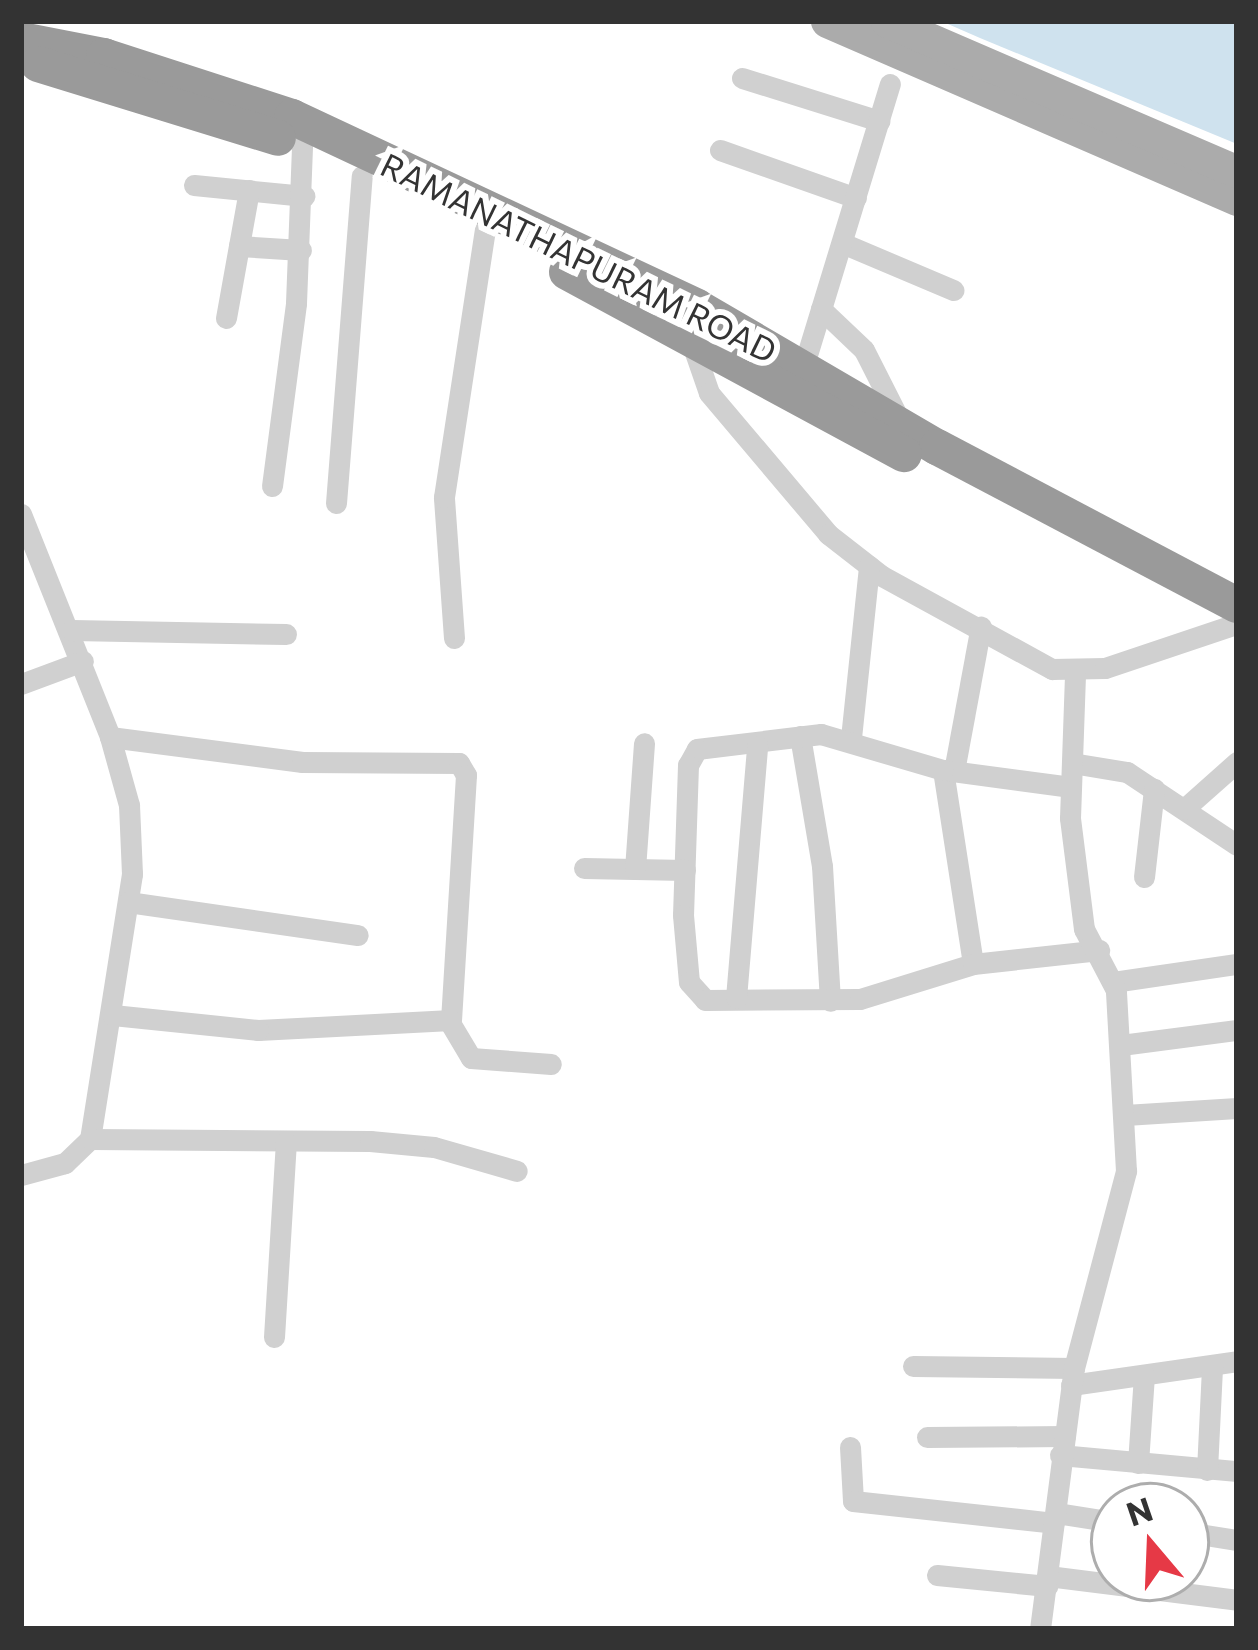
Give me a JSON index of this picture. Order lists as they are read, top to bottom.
{
  "streets": {
    "highway": ["RAMANATHAPURAM ROAD"]
  },
  "north": "top"
}
